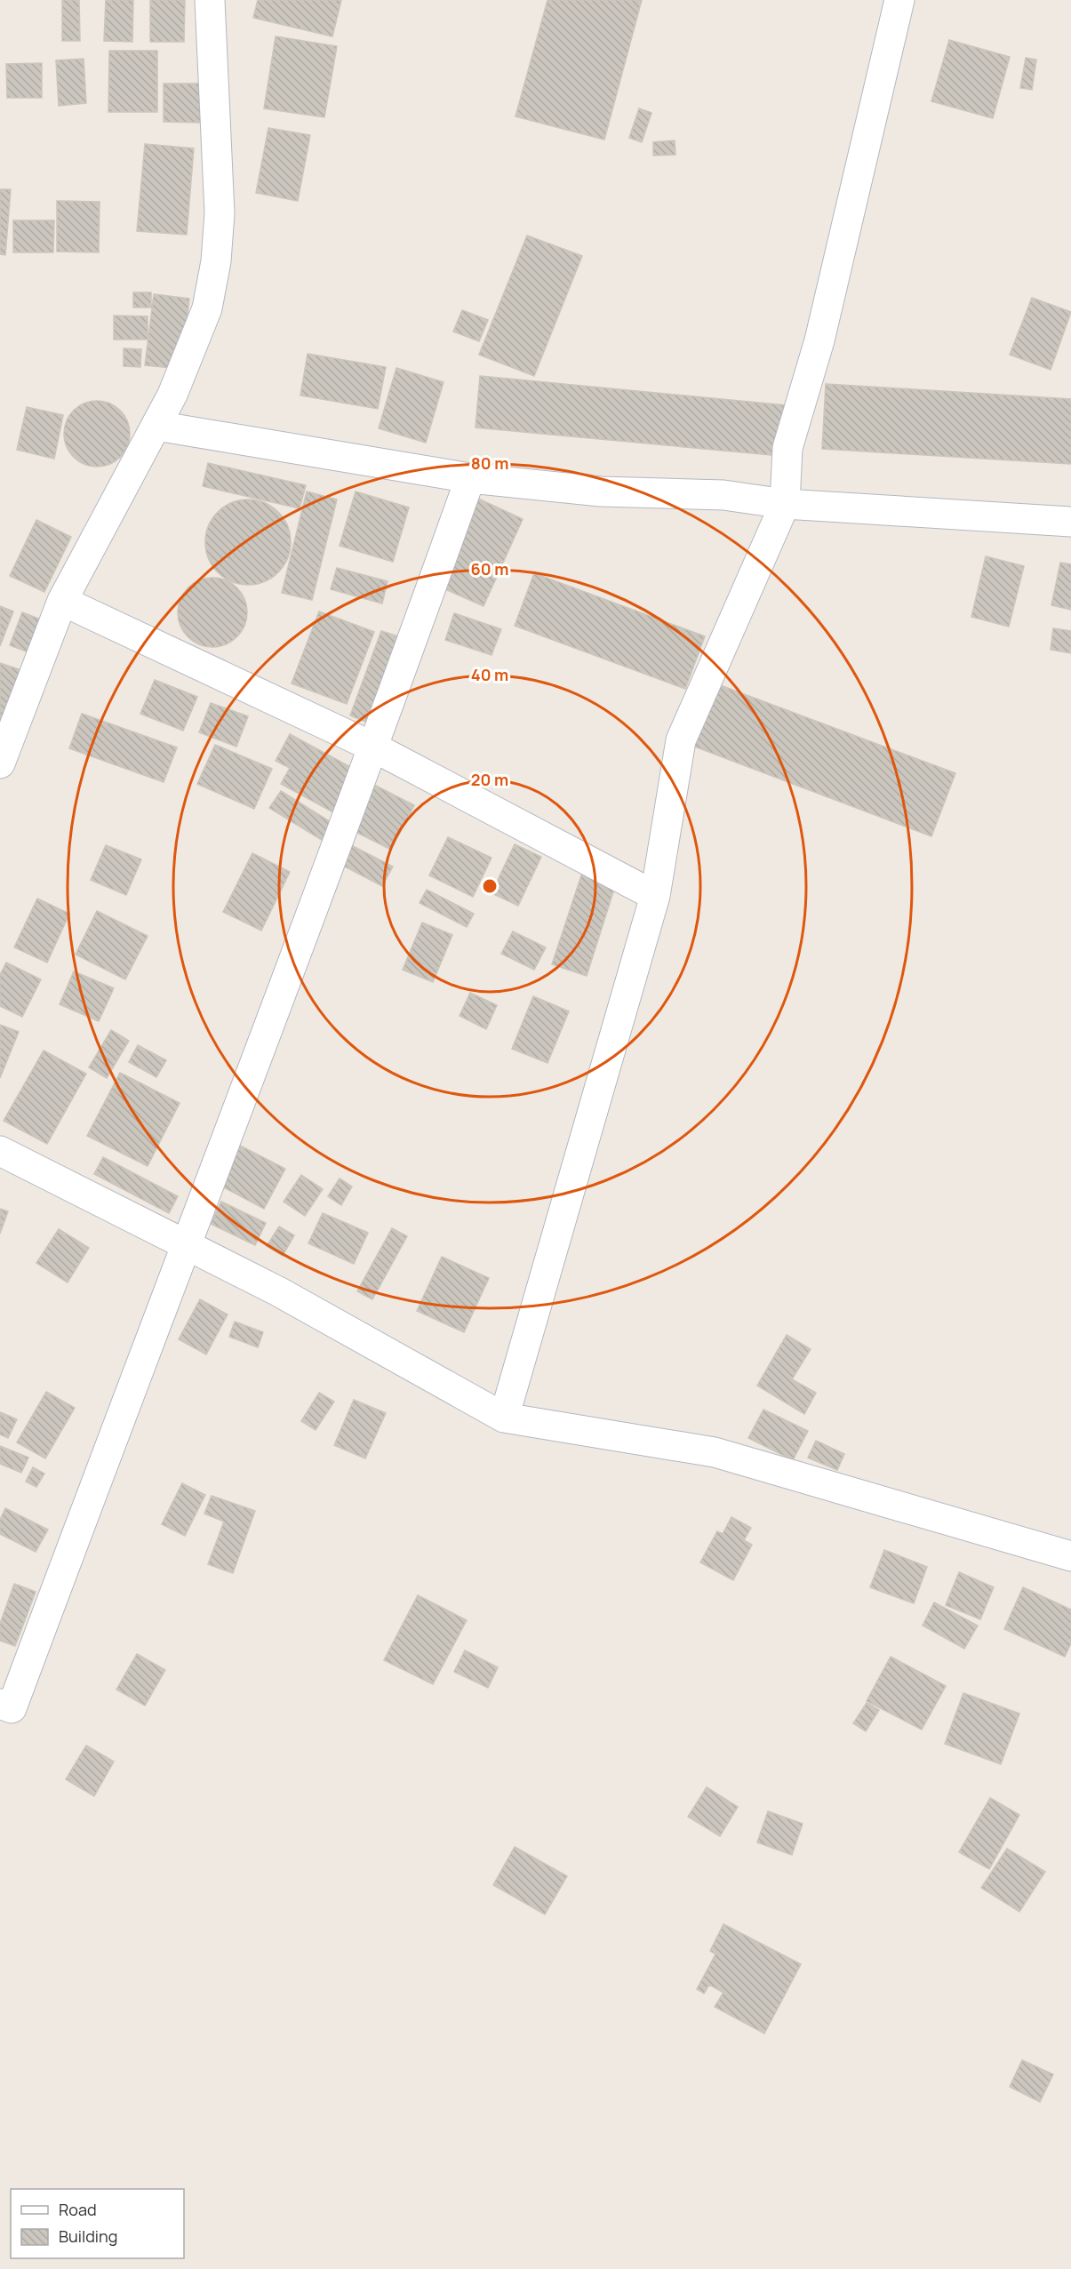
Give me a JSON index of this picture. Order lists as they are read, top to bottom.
{
  "legend": ["Road", "Building"],
  "rings": [
    "80 m",
    "60 m",
    "40 m",
    "20 m"
  ]
}
